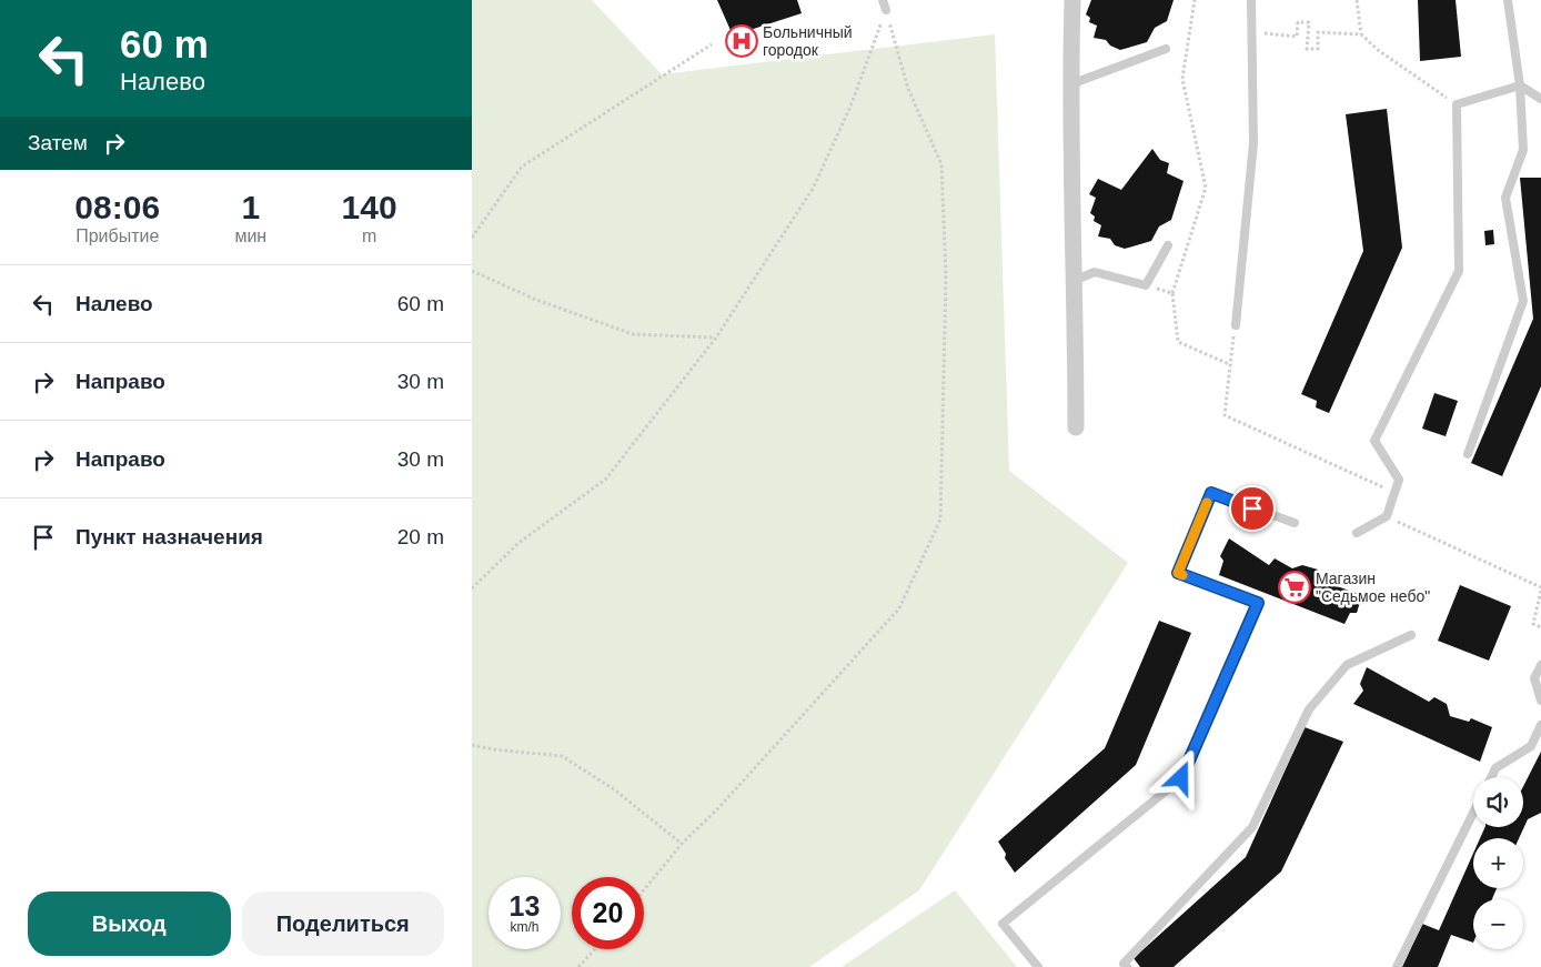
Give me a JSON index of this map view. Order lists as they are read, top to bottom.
{
  "places": {
    "hospital": ["Больничный городок"],
    "supermarket": ["Магазин \"Седьмое небо\""]
  },
  "page": {
    "turn": ["60 m", "Налево"],
    "then": "Затем",
    "eta": [
      "08:06",
      "Прибытие",
      "1",
      "мин",
      "140",
      "m"
    ],
    "list": [
      {
        "name": "Налево",
        "value": "60 m"
      },
      {
        "name": "Направо",
        "value": "30 m"
      },
      {
        "name": "Направо",
        "value": "30 m"
      },
      {
        "name": "Пункт назначения",
        "value": "20 m"
      }
    ],
    "map_buttons": ["+", "−"],
    "speed": "13 km/h",
    "limit": "20",
    "buttons": ["Выход", "Поделиться"]
  }
}
